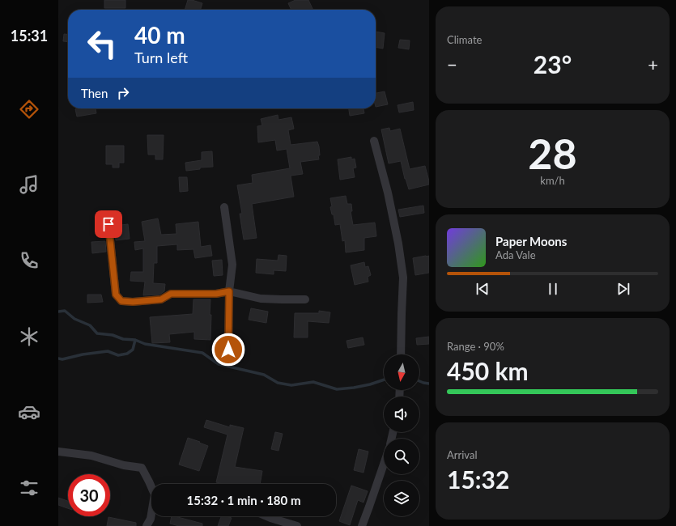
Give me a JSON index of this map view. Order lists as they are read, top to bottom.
{
  "north": "bottom",
  "page": {
    "tabs": "15:31",
    "tile": [
      "Climate",
      ["28", "km/h"],
      ["Range · 90%", "450 km"],
      ["Arrival", "15:32"]
    ],
    "turn": ["40 m", "Turn left"],
    "heat": ["−", "23°", "+"],
    "then": "Then",
    "song": ["Paper Moons", "Ada Vale"],
    "limit": "30",
    "trip": "15:32 · 1 min · 180 m"
  }
}
